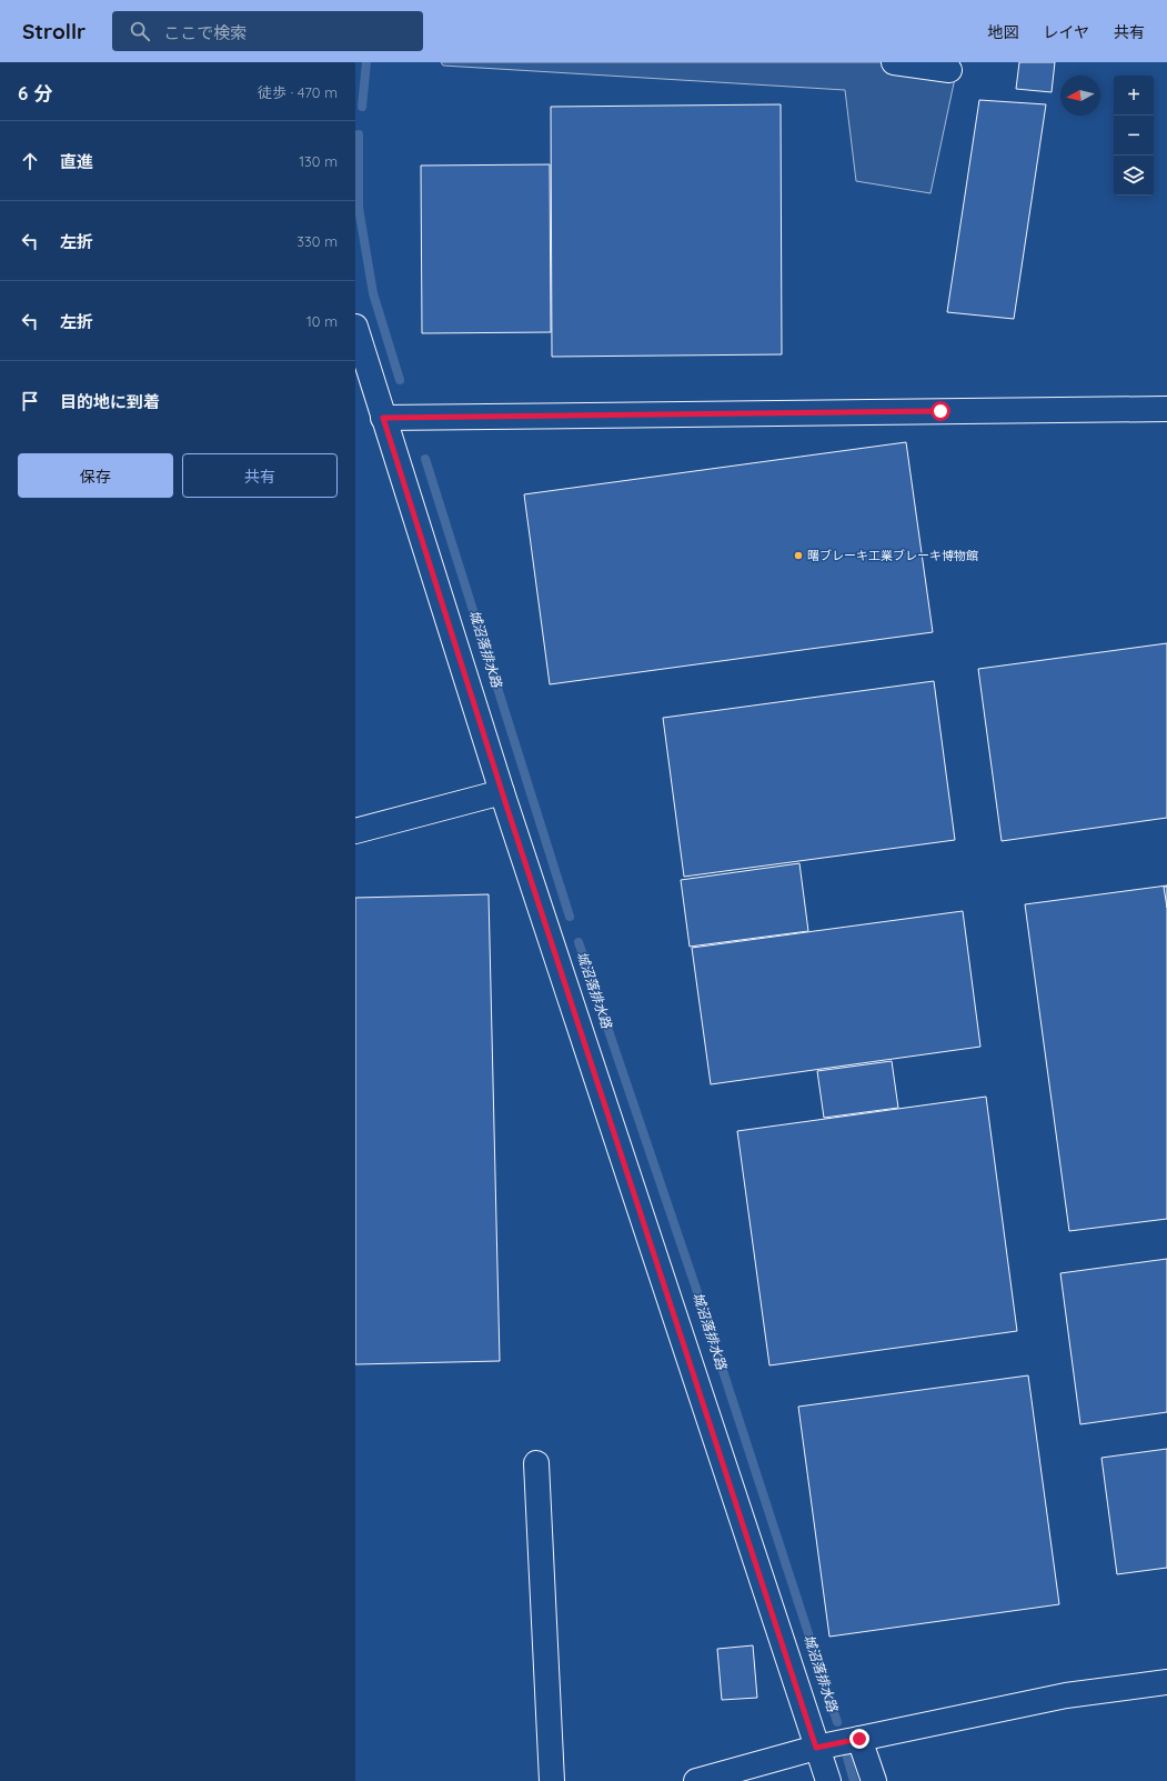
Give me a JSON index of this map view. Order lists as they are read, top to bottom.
{
  "water": ["城沼落排水路"],
  "places": ["曙ブレーキ工業ブレーキ博物館"],
  "north": "left",
  "page": {
    "header": "Strollr",
    "search": "ここで検索",
    "nav": ["地図", "レイヤ", "共有"],
    "heading": ["6 分", "徒歩 · 470 m"],
    "map_buttons": ["+", "−"],
    "list": [
      ["直進", "130 m"],
      ["左折", "330 m"],
      ["左折", "10 m"],
      "目的地に到着"
    ],
    "buttons": ["保存", "共有"]
  }
}
